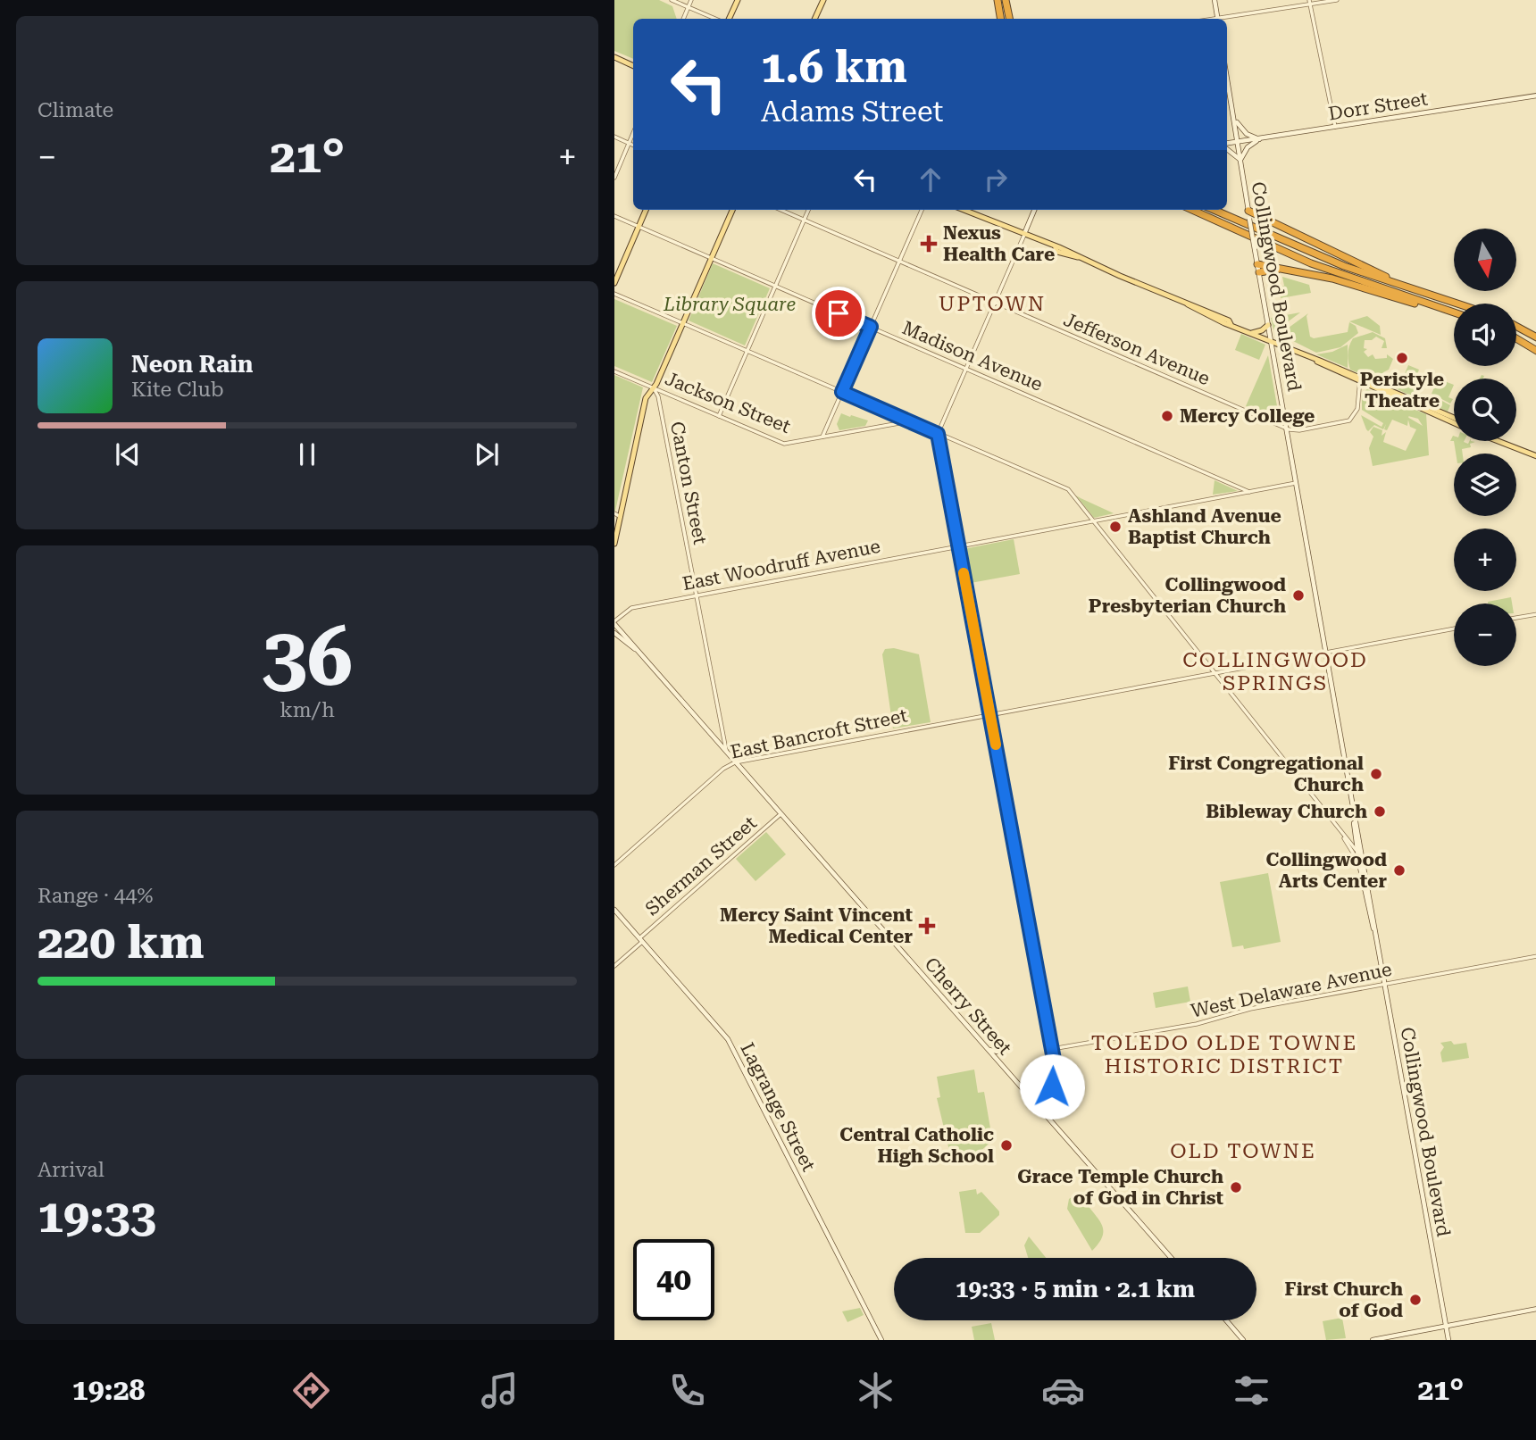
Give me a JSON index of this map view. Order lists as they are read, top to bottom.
{
  "streets": {
    "main road": [
      "Dorr Street",
      "Collingwood Boulevard",
      "Cherry Street",
      "Lagrange Street"
    ],
    "street": [
      "Jefferson Avenue",
      "Madison Avenue",
      "Jackson Street",
      "Canton Street",
      "East Woodruff Avenue",
      "East Bancroft Street",
      "Sherman Street",
      "West Delaware Avenue"
    ]
  },
  "crossings": [
    ["Dorr Street", "Collingwood Boulevard"],
    ["Collingwood Boulevard", "Jefferson Avenue"],
    ["Collingwood Boulevard", "East Woodruff Avenue"],
    ["Collingwood Boulevard", "East Bancroft Street"],
    ["Collingwood Boulevard", "West Delaware Avenue"],
    ["Madison Avenue", "East Woodruff Avenue"],
    ["Jackson Street", "Canton Street"],
    ["Canton Street", "East Woodruff Avenue"],
    ["Canton Street", "Cherry Street"],
    ["East Woodruff Avenue", "Cherry Street"],
    ["East Bancroft Street", "Cherry Street"],
    ["Sherman Street", "Cherry Street"],
    ["Sherman Street", "Lagrange Street"]
  ],
  "districts": [
    "UPTOWN",
    "COLLINGWOOD SPRINGS",
    "TOLEDO OLDE TOWNE HISTORIC DISTRICT",
    "OLD TOWNE"
  ],
  "parks": ["Library Square"],
  "places": {
    "health": ["Nexus Health Care", "Mercy Saint Vincent Medical Center"],
    "other": [
      "Peristyle Theatre",
      "Mercy College",
      "Ashland Avenue Baptist Church",
      "Collingwood Presbyterian Church",
      "First Congregational Church",
      "Bibleway Church",
      "Collingwood Arts Center",
      "Central Catholic High School",
      "Grace Temple Church of God in Christ",
      "First Church of God"
    ]
  },
  "north": "bottom",
  "page": {
    "tile": [
      "Climate",
      ["36", "km/h"],
      ["Range · 44%", "220 km"],
      ["Arrival", "19:33"]
    ],
    "turn": ["1.6 km", "Adams Street"],
    "heat": ["−", "21°", "+"],
    "map_buttons": ["+", "−"],
    "song": ["Neon Rain", "Kite Club"],
    "limit": "40",
    "trip": "19:33 · 5 min · 2.1 km",
    "tabs": ["19:28", "21°"]
  }
}
